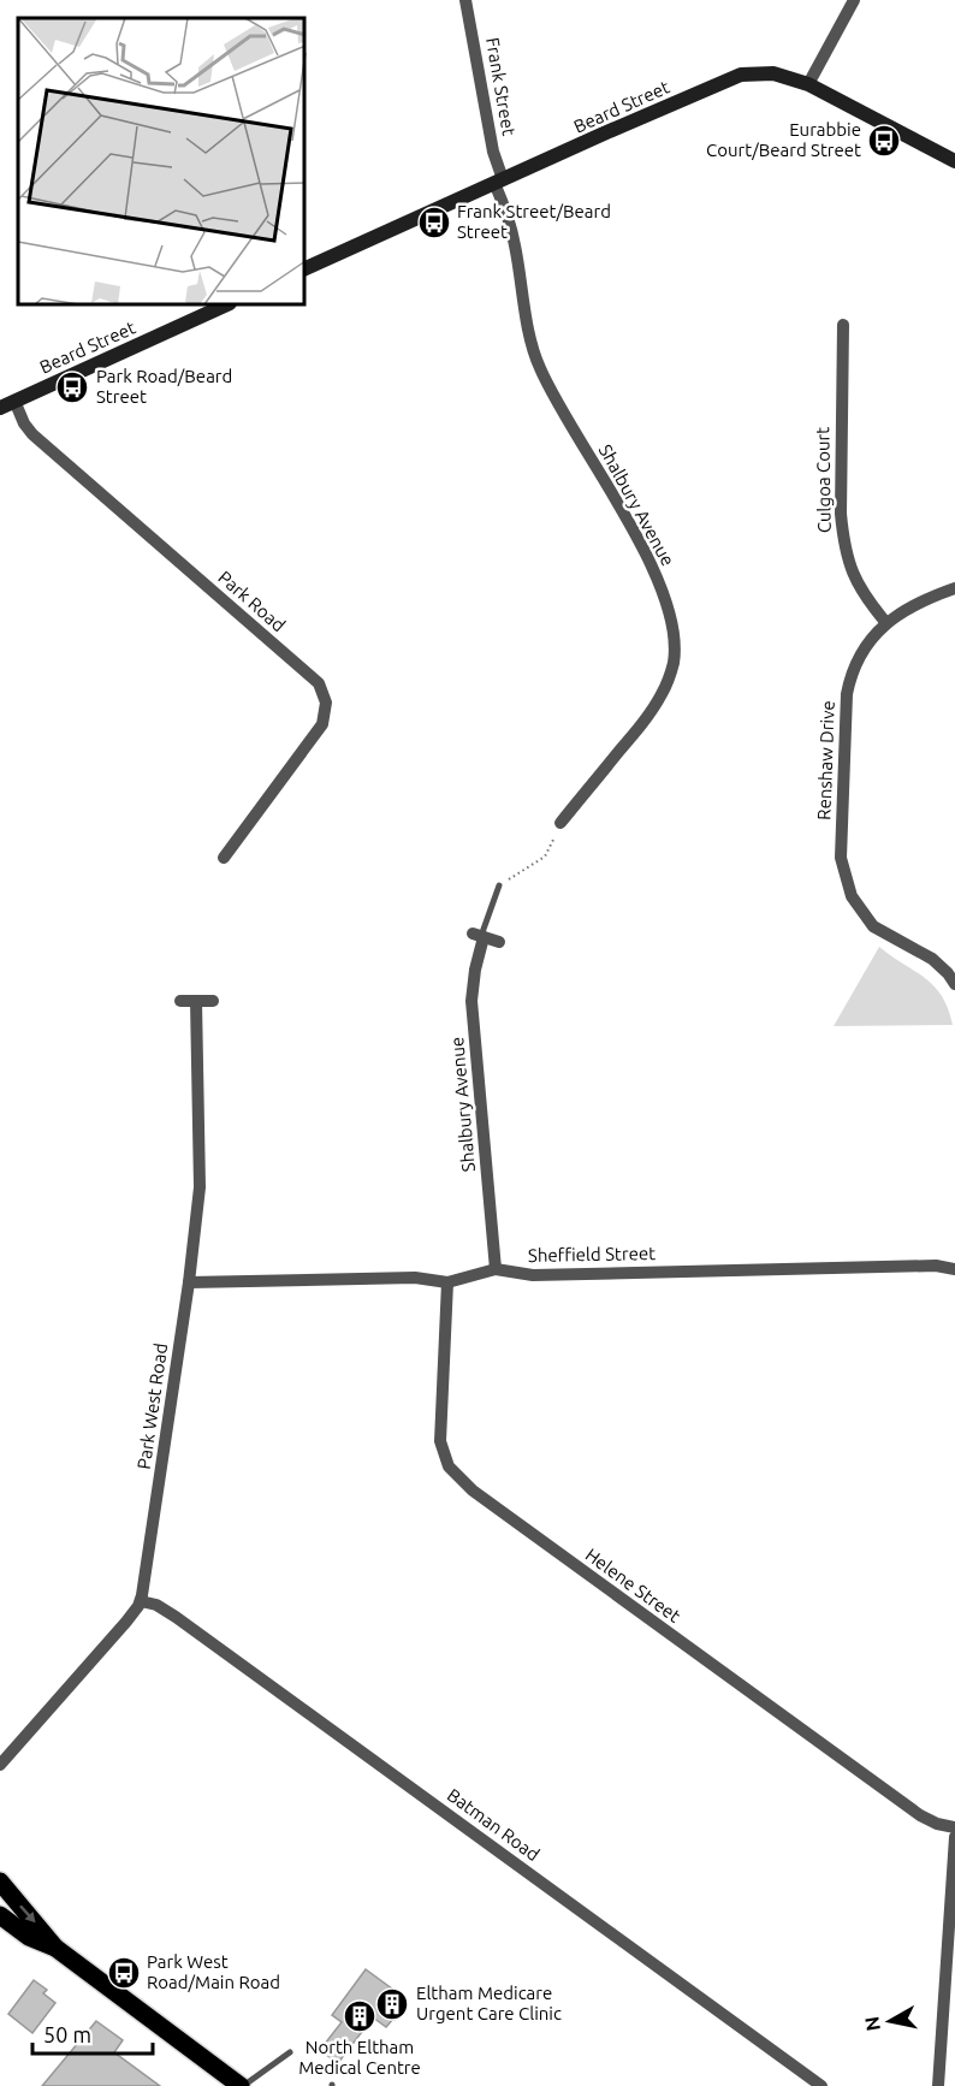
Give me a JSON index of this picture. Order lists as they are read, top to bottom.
{
  "streets": {
    "street": [
      "Frank Street",
      "Beard Street",
      "Culgoa Court",
      "Shalbury Avenue",
      "Park Road",
      "Renshaw Drive",
      "Sheffield Street",
      "Park West Road",
      "Helene Street",
      "Batman Road"
    ]
  },
  "crossings": [
    ["Frank Street", "Beard Street"],
    ["Frank Street", "Shalbury Avenue"],
    ["Beard Street", "Shalbury Avenue"],
    ["Beard Street", "Park Road"],
    ["Culgoa Court", "Renshaw Drive"],
    ["Shalbury Avenue", "Sheffield Street"],
    ["Sheffield Street", "Park West Road"],
    ["Sheffield Street", "Helene Street"],
    ["Park West Road", "Batman Road"]
  ],
  "places": {
    "bus stop": [
      "Eurabbie Court/Beard Street",
      "Frank Street/Beard Street",
      "Park Road/Beard Street",
      "Park West Road/Main Road"
    ],
    "building": ["Eltham Medicare Urgent Care Clinic", "North Eltham Medical Centre"]
  },
  "scale_bar": "50 m",
  "north": "left"
}
